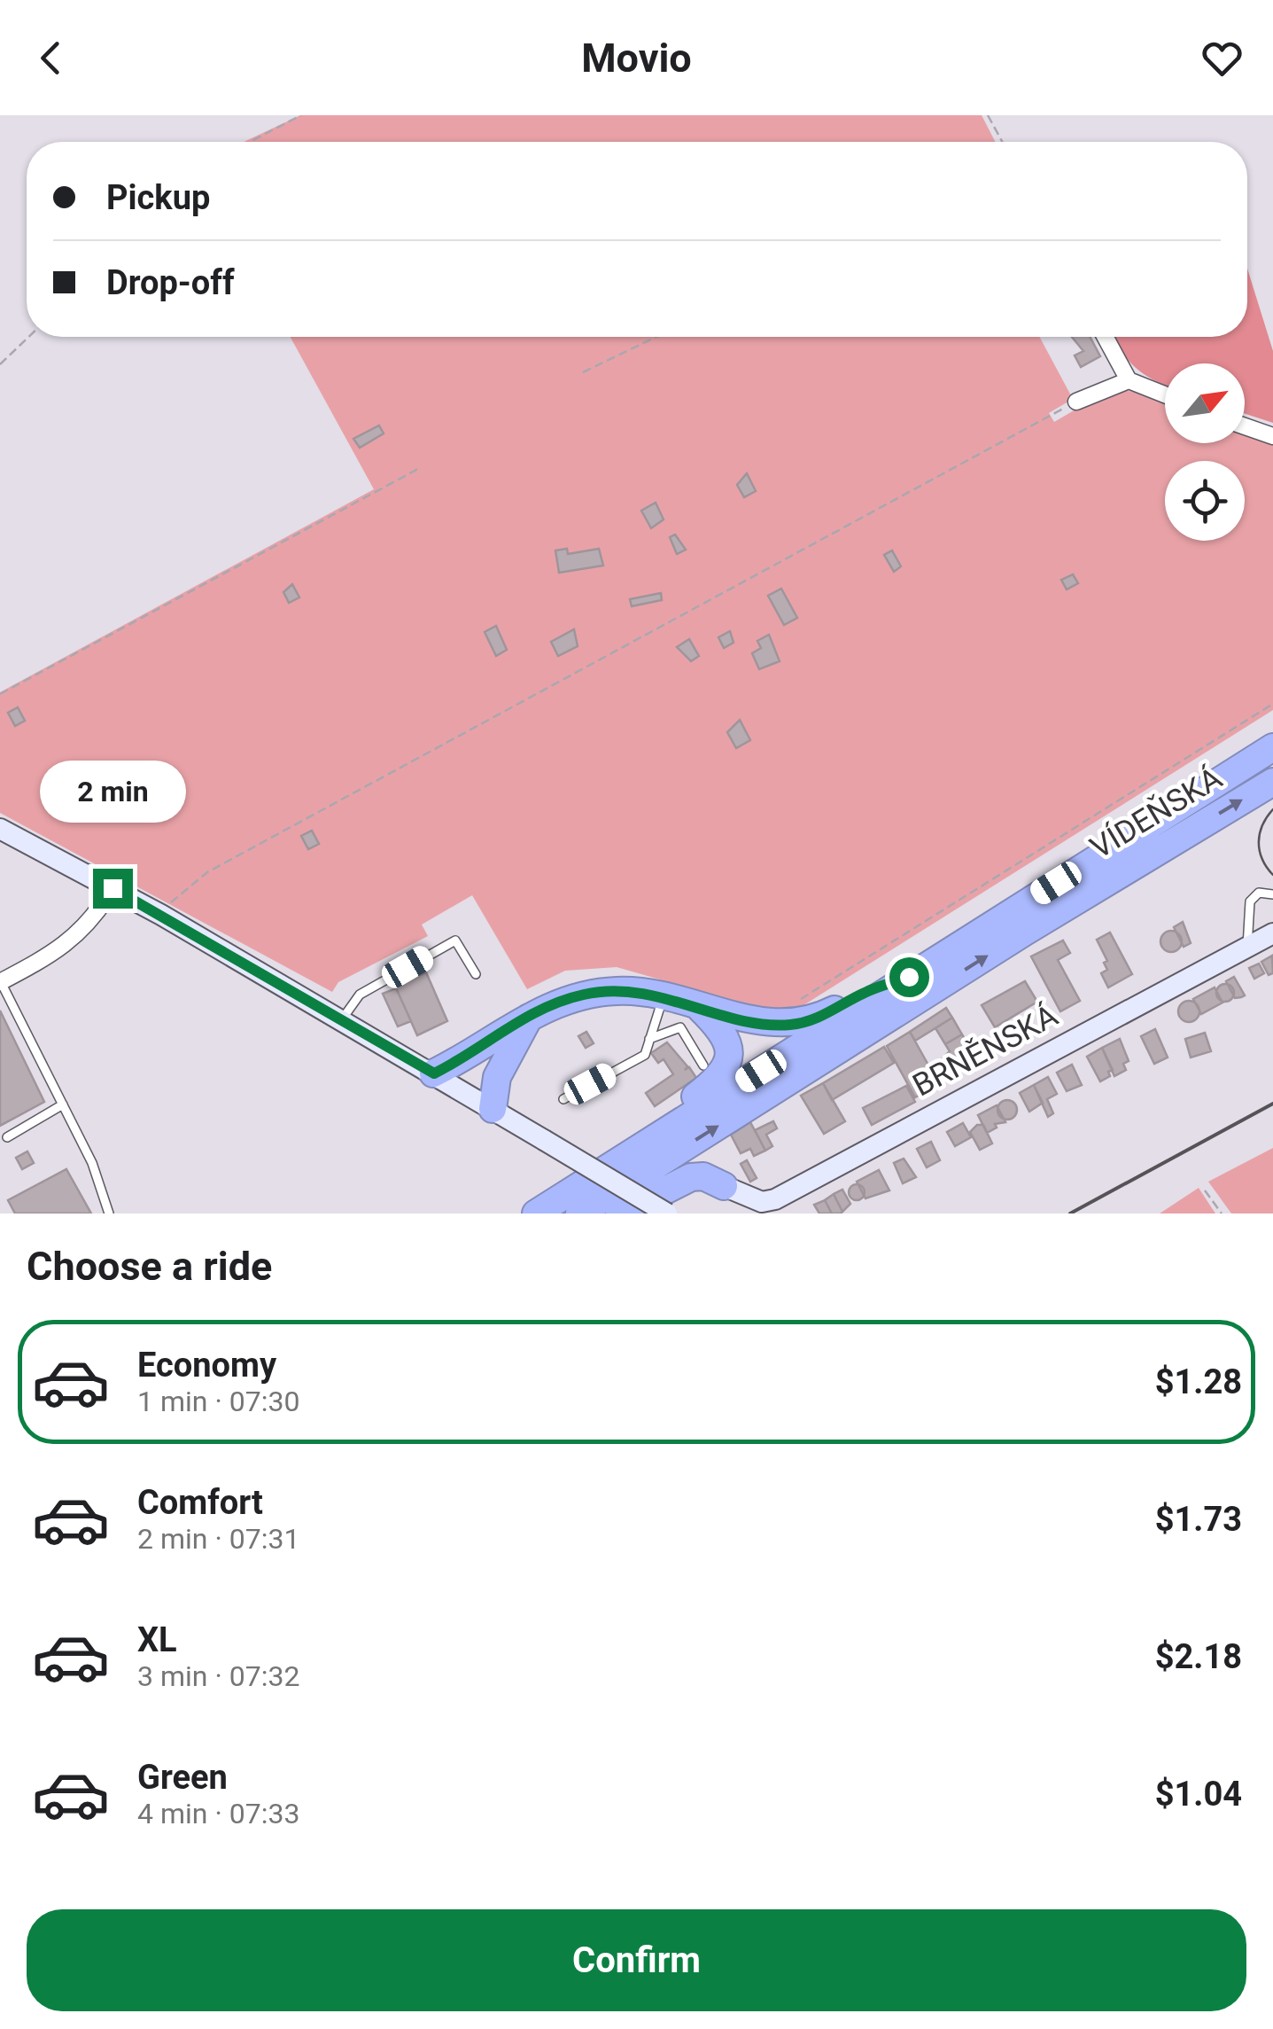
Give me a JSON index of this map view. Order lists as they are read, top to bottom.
{
  "streets": {
    "highway": ["VÍDEŇSKÁ"],
    "main road": ["BRNĚNSKÁ"]
  },
  "north": "top right",
  "page": {
    "header": "Movio",
    "banner": ["Pickup", "Drop-off"],
    "bubble": "2 min",
    "heading": "Choose a ride",
    "list": [
      {
        "name": "Economy",
        "note": "1 min · 07:30",
        "value": "$1.28"
      },
      {
        "name": "Comfort",
        "note": "2 min · 07:31",
        "value": "$1.73"
      },
      {
        "name": "XL",
        "note": "3 min · 07:32",
        "value": "$2.18"
      },
      {
        "name": "Green",
        "note": "4 min · 07:33",
        "value": "$1.04"
      }
    ],
    "buttons": "Confirm"
  }
}
